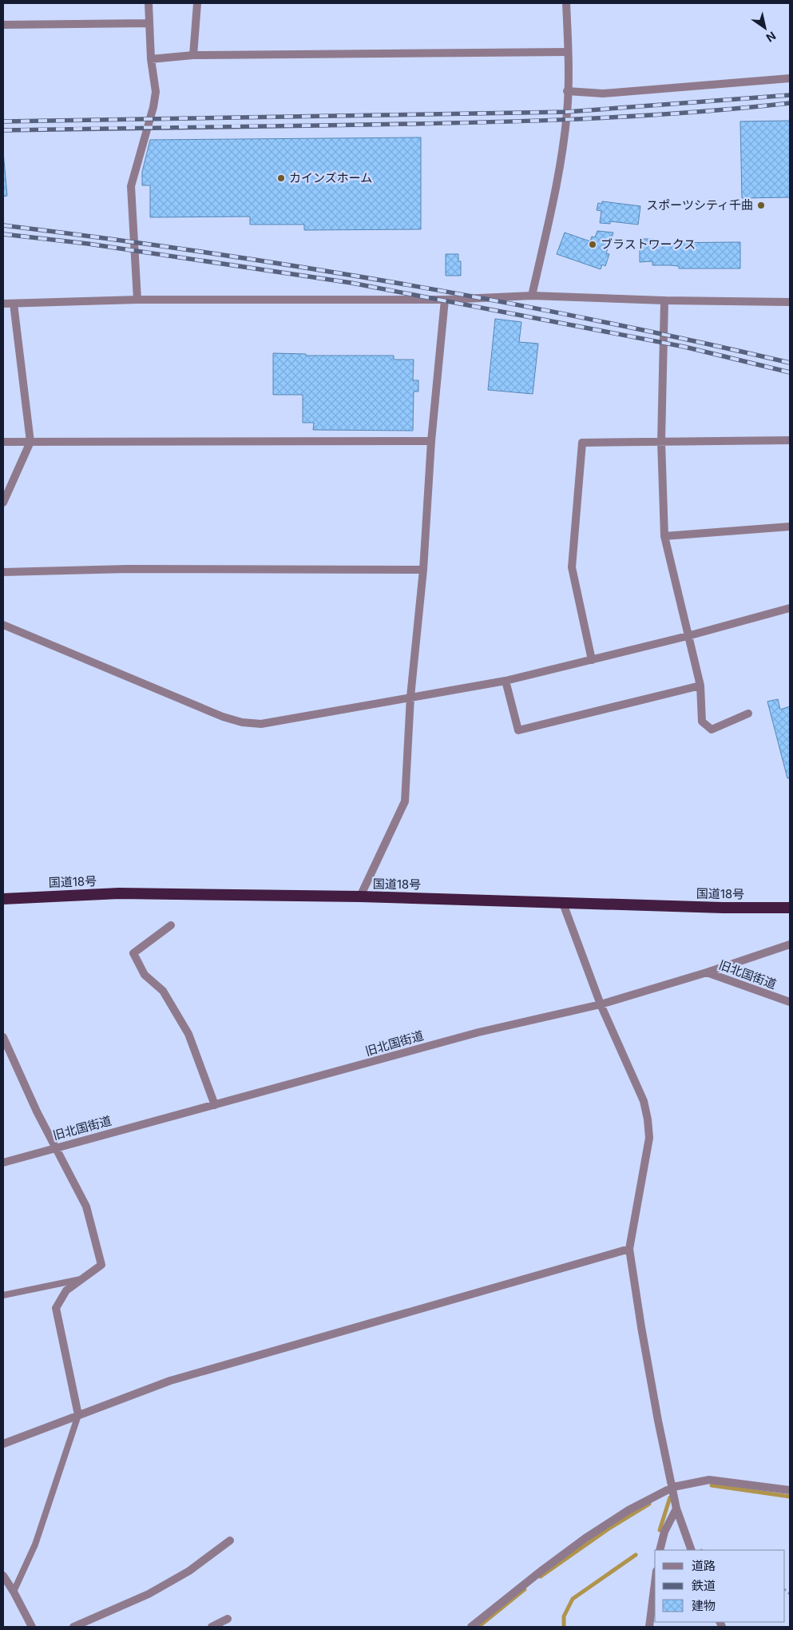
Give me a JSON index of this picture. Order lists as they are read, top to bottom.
{
  "streets": {
    "highway": ["国道18号"],
    "street": ["旧北国街道"]
  },
  "places": ["カインズホーム", "スポーツシティ千曲", "ブラストワークス"],
  "legend": ["道路", "鉄道", "建物"],
  "north": "bottom right"
}
